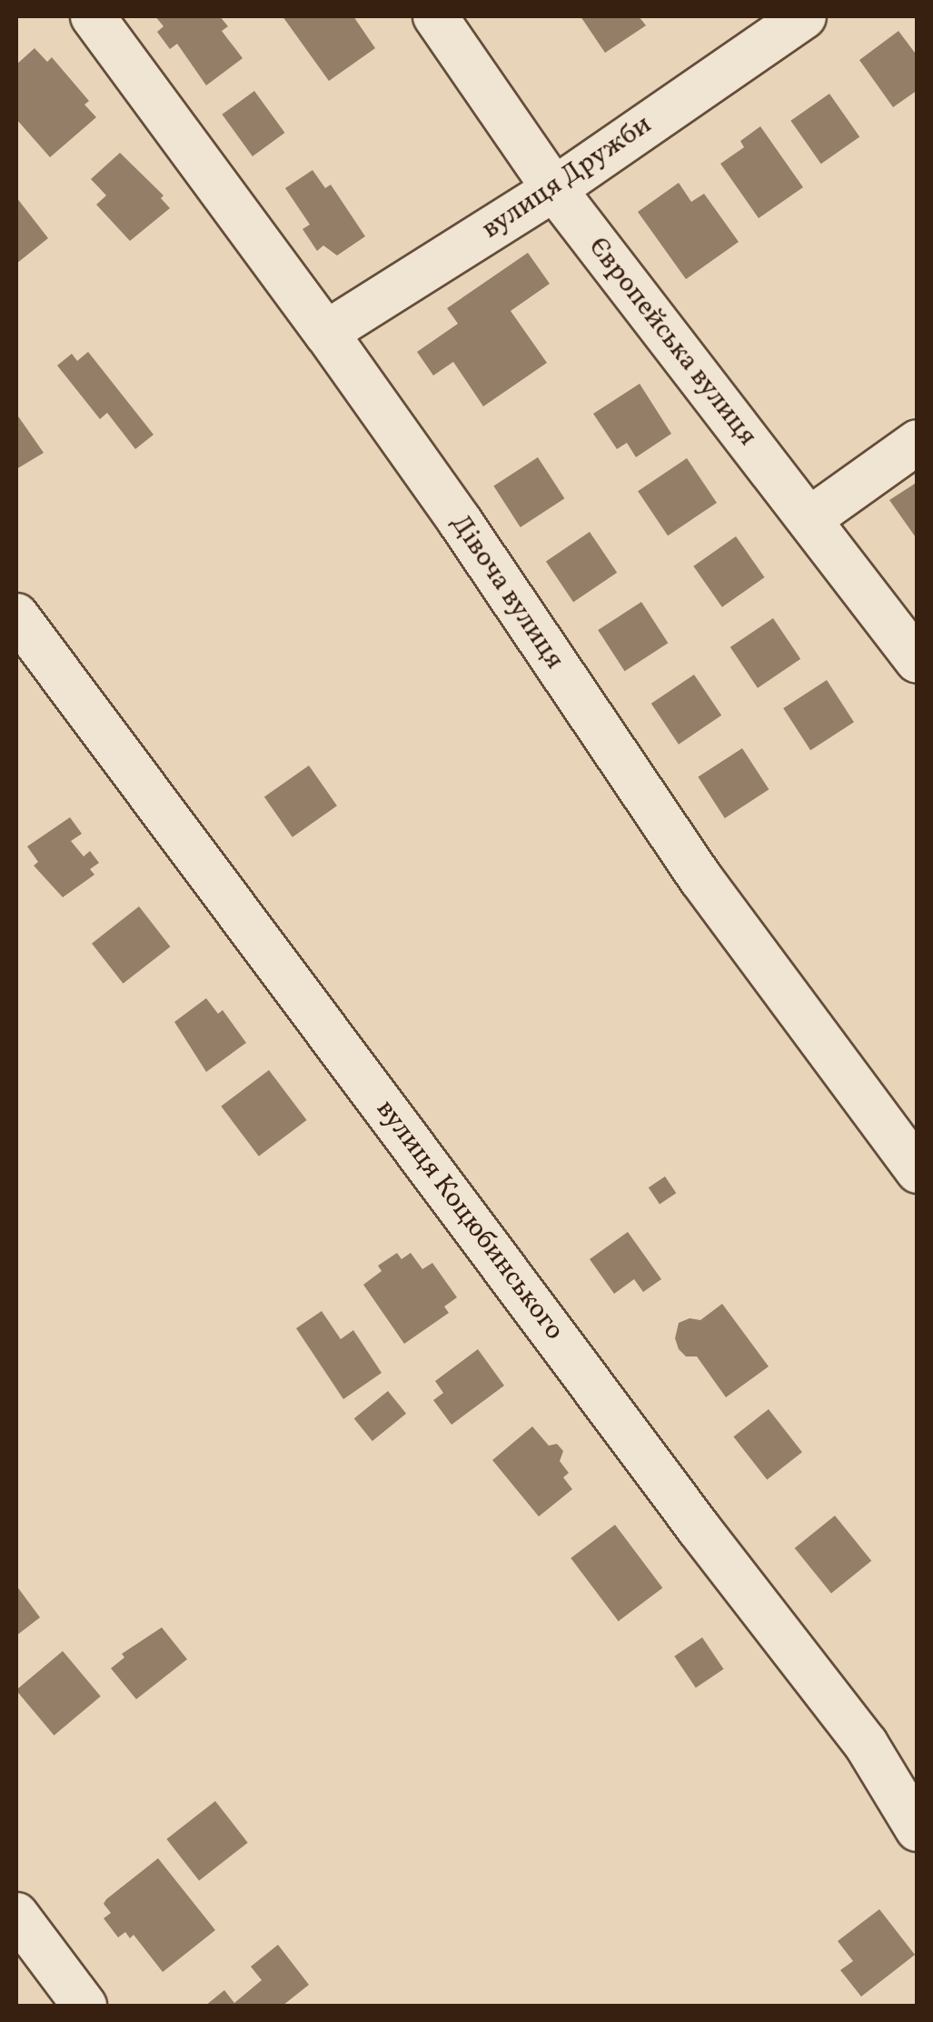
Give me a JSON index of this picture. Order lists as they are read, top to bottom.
{
  "streets": {
    "street": [
      "вулиця Дружби",
      "Європейська вулиця",
      "Дівоча вулиця",
      "вулиця Коцюбинського"
    ]
  },
  "crossings": [
    ["вулиця Дружби", "Європейська вулиця"],
    ["вулиця Дружби", "Дівоча вулиця"]
  ]
}
